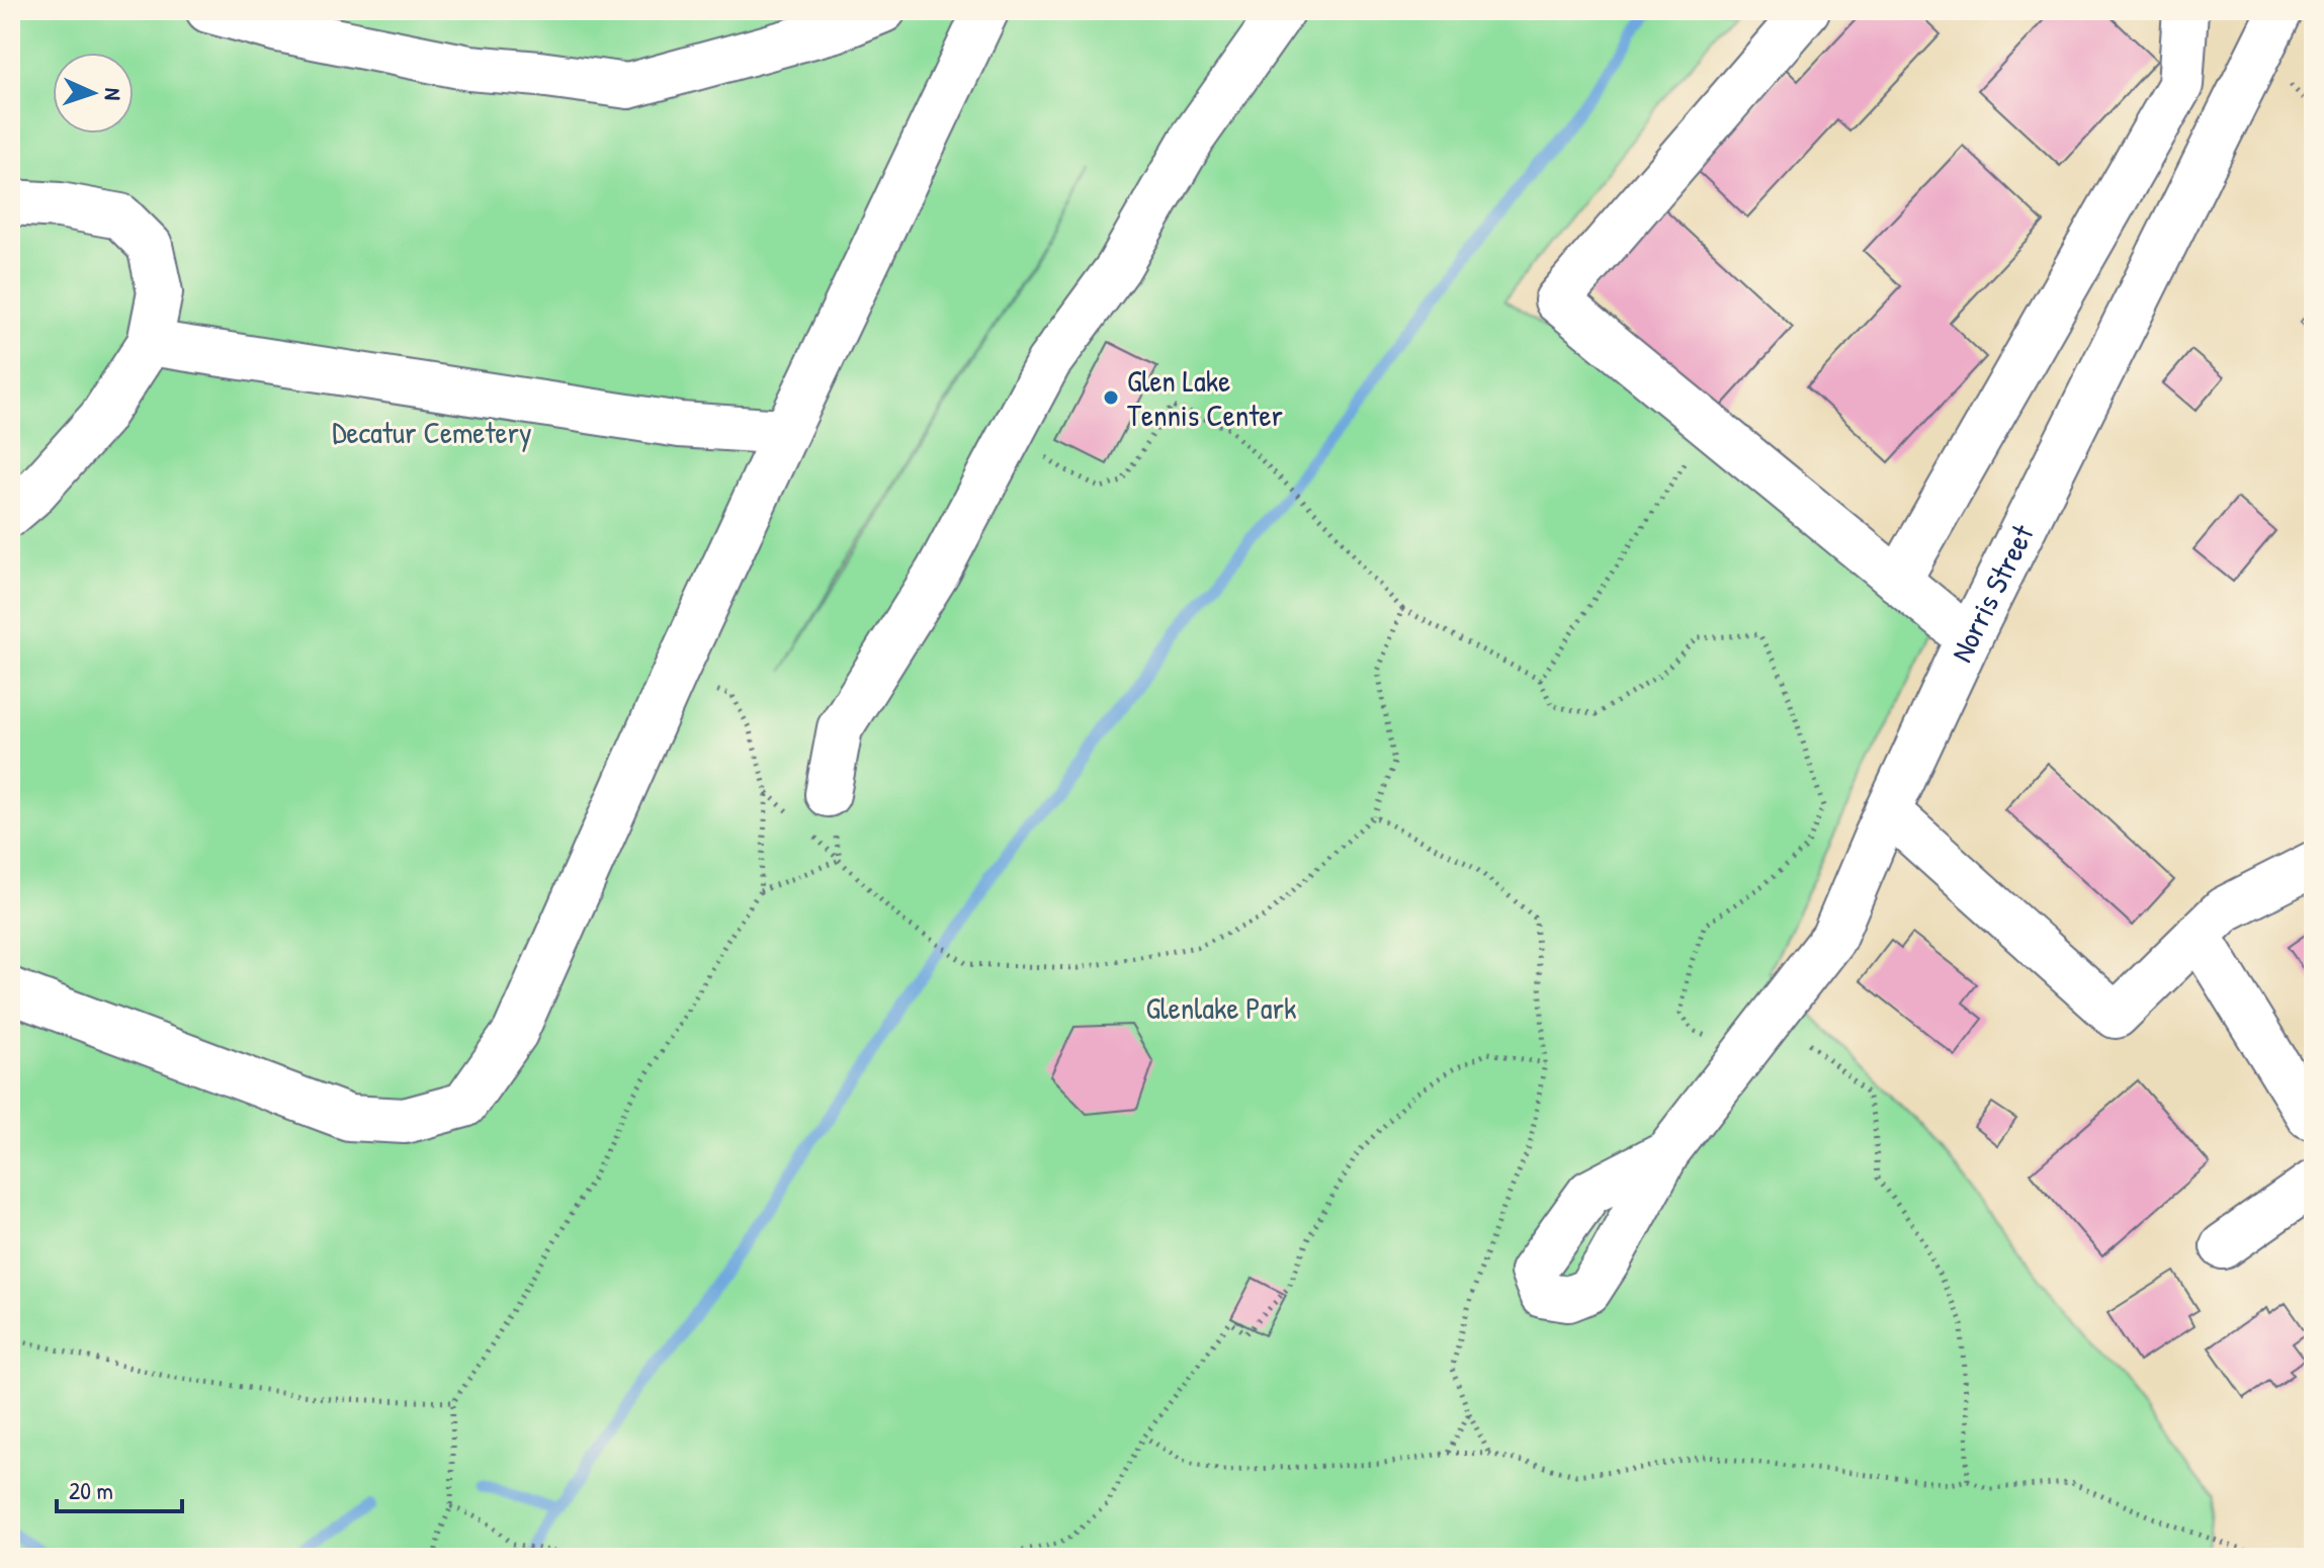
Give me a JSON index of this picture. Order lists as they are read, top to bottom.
{
  "streets": {
    "street": ["Norris Street"]
  },
  "parks": ["Decatur Cemetery", "Glenlake Park"],
  "places": ["Glen Lake Tennis Center"],
  "scale_bar": "20 m",
  "north": "right"
}
